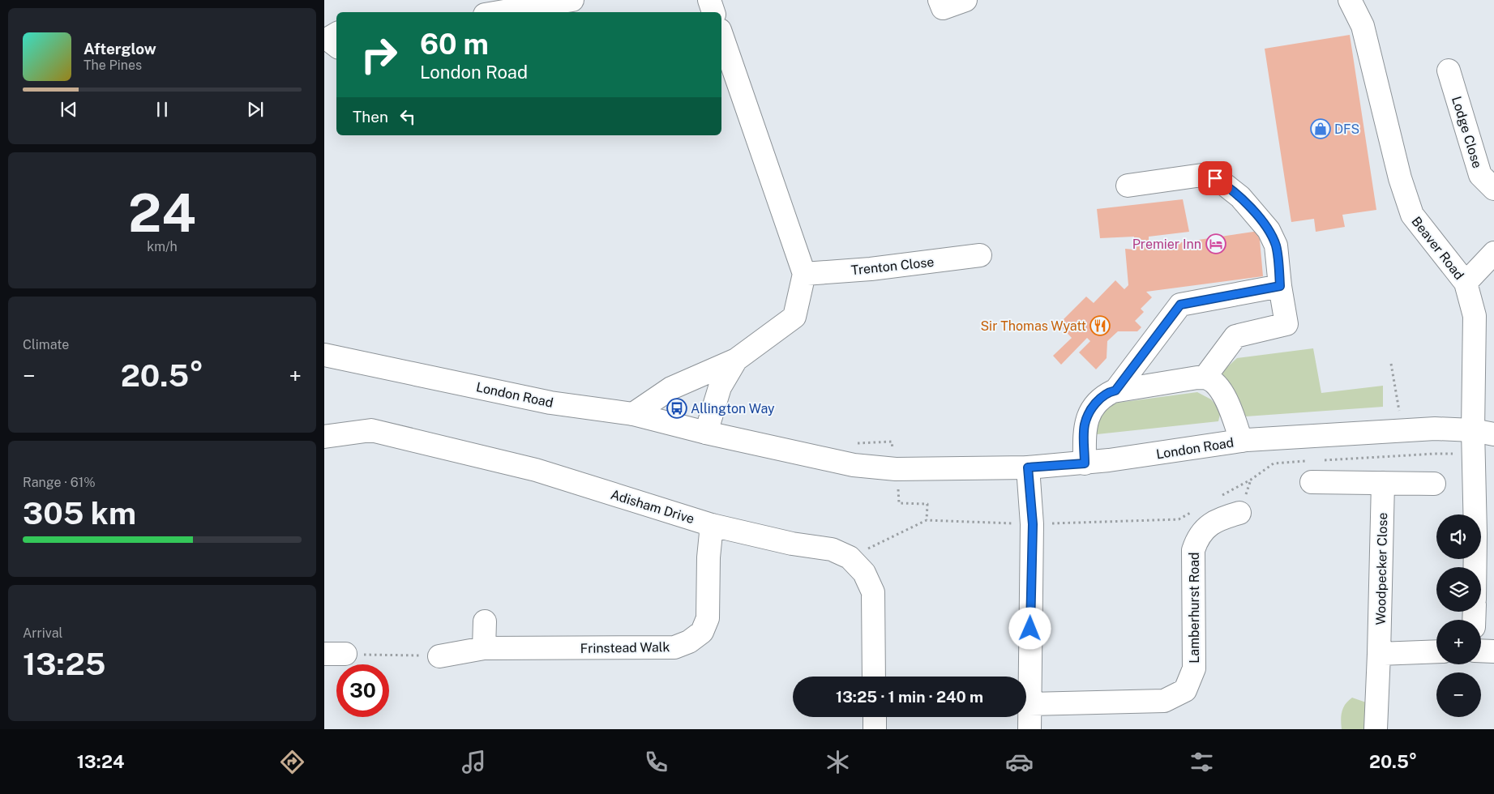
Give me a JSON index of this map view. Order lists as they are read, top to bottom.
{
  "streets": {
    "street": [
      "Lodge Close",
      "Beaver Road",
      "Trenton Close",
      "London Road",
      "Adisham Drive",
      "Woodpecker Close",
      "Lamberhurst Road",
      "Frinstead Walk"
    ]
  },
  "crossings": [
    ["Beaver Road", "London Road"],
    ["Adisham Drive", "Frinstead Walk"]
  ],
  "places": {
    "shop": ["DFS"],
    "hotel": ["Premier Inn"],
    "restaurant": ["Sir Thomas Wyatt"],
    "bus stop": ["Allington Way"]
  },
  "page": {
    "turn": ["60 m", "London Road"],
    "song": ["Afterglow", "The Pines"],
    "then": "Then",
    "tile": [
      ["24", "km/h"],
      "Climate",
      ["Range · 61%", "305 km"],
      ["Arrival", "13:25"]
    ],
    "heat": ["−", "20.5°", "+"],
    "map_buttons": ["+", "−"],
    "limit": "30",
    "trip": "13:25 · 1 min · 240 m",
    "tabs": ["13:24", "20.5°"]
  }
}
